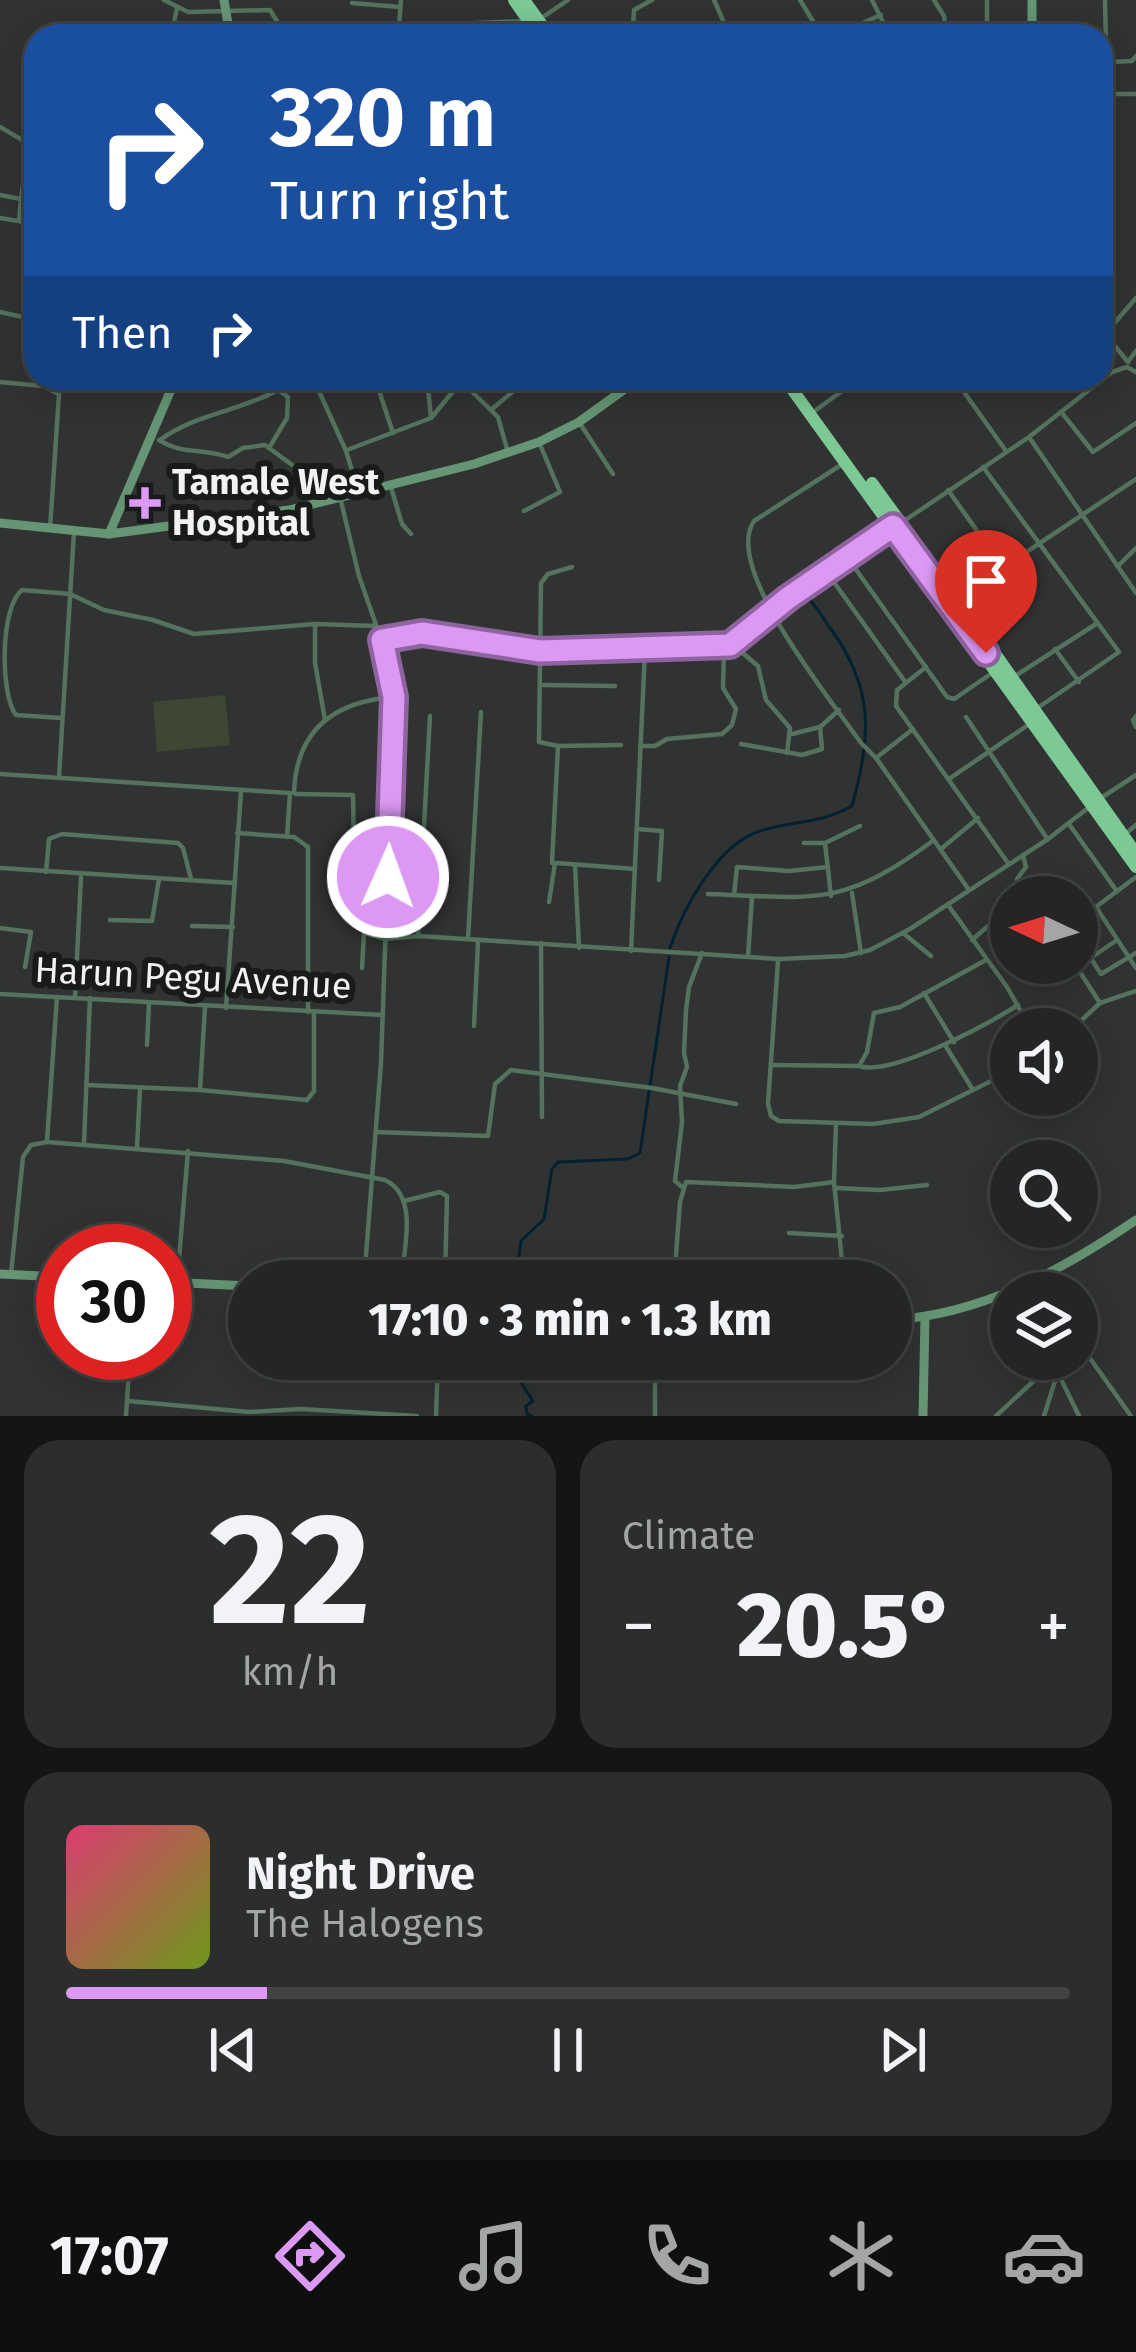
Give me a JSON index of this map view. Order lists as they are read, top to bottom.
{
  "streets": {
    "street": ["Harun Pegu Avenue"]
  },
  "places": {
    "health": ["Tamale West Hospital"]
  },
  "north": "left",
  "page": {
    "turn": ["320 m", "Turn right"],
    "then": "Then",
    "limit": "30",
    "trip": "17:10 · 3 min · 1.3 km",
    "tile": [
      ["22", "km/h"],
      "Climate"
    ],
    "heat": ["−", "20.5°", "+"],
    "song": ["Night Drive", "The Halogens"],
    "tabs": "17:07"
  }
}
